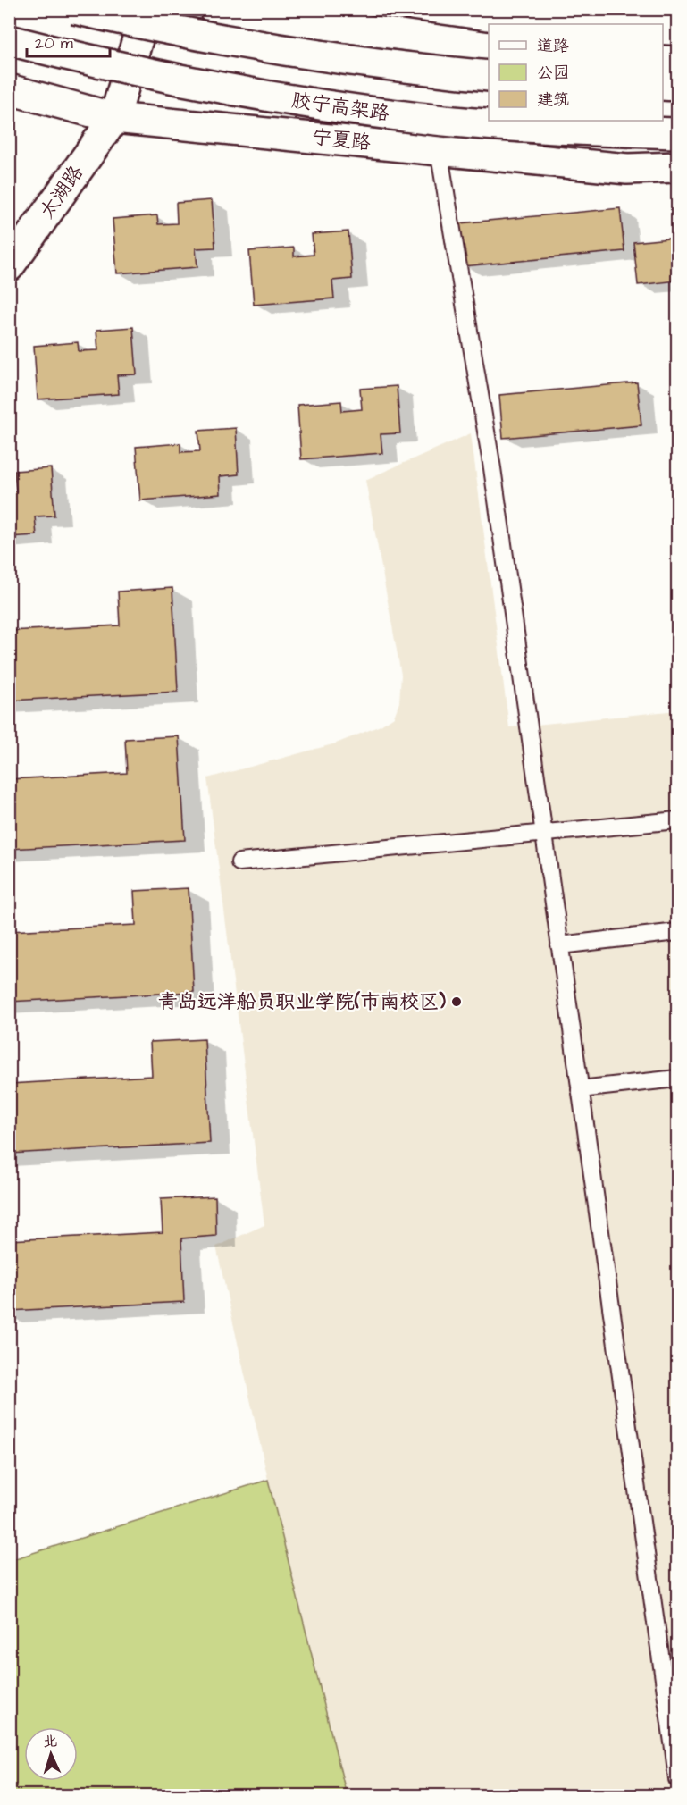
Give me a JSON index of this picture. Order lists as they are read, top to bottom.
{
  "streets": {
    "main road": ["胶宁高架路", "宁夏路", "太湖路"]
  },
  "crossings": [
    ["宁夏路", "太湖路"]
  ],
  "places": ["青岛远洋船员职业学院(市南校区)"],
  "legend": ["道路", "公园", "建筑"],
  "scale_bar": "20 m",
  "north": "top"
}
